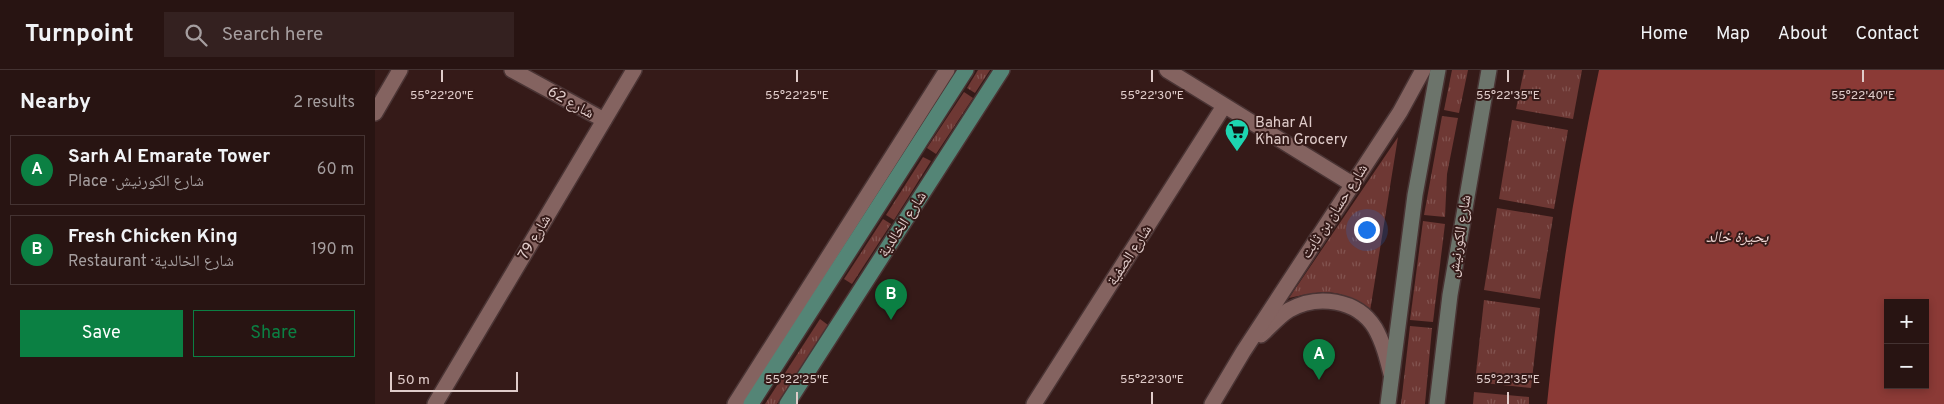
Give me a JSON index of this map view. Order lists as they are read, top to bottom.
{
  "streets": {
    "main road": ["شارع الخالدية", "شارع الكورنيش"],
    "street": [
      "شارع 62",
      "شارع حسان بن ثابت",
      "شارع 79",
      "شارع الصفية"
    ]
  },
  "crossings": [
    ["شارع 62", "شارع 79"]
  ],
  "water": ["بحيرة خالد"],
  "places": {
    "supermarket": ["Bahar Al Khan Grocery"]
  },
  "scale_bar": "50 m",
  "page": {
    "header": "Turnpoint",
    "search": "Search here",
    "nav": [
      "Home",
      "Map",
      "About",
      "Contact"
    ],
    "heading": ["Nearby", "2 results"],
    "list": [
      {
        "mark": "A",
        "name": "Sarh Al Emarate Tower",
        "note": "Place · شارع الكورنيش",
        "value": "60 m"
      },
      {
        "mark": "B",
        "name": "Fresh Chicken King",
        "note": "Restaurant · شارع الخالدية",
        "value": "190 m"
      }
    ],
    "pins": ["B", "A"],
    "buttons": ["Save", "Share"],
    "map_buttons": ["+", "−"],
    "scale": "50 m"
  },
  "coordinates": [
    "55°22'20\"E",
    "55°22'25\"E",
    "55°22'30\"E",
    "55°22'35\"E",
    "55°22'40\"E"
  ]
}
